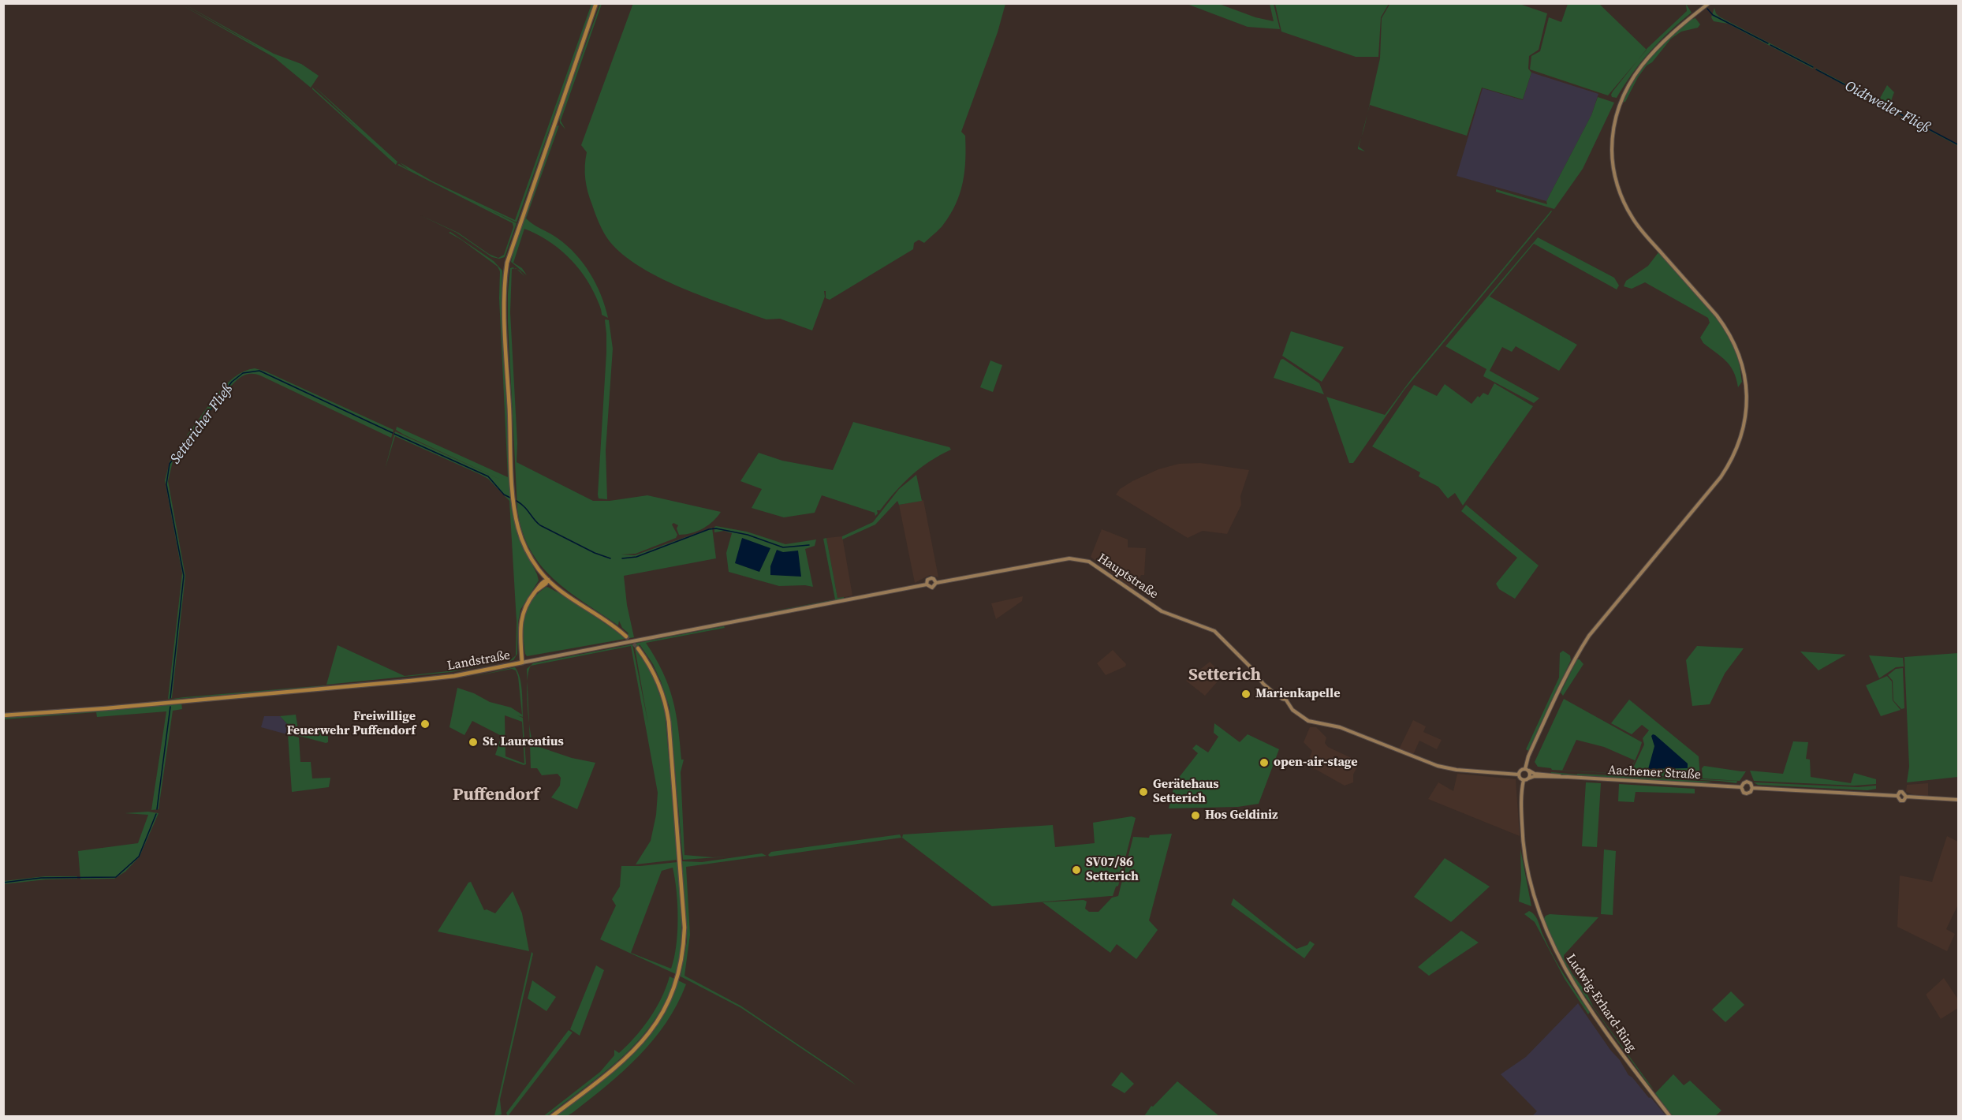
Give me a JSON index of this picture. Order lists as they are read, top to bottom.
{
  "streets": {
    "main road": [
      "Hauptstraße",
      "Landstraße",
      "Aachener Straße",
      "Ludwig-Erhard-Ring"
    ]
  },
  "crossings": [
    ["Hauptstraße", "Aachener Straße"],
    ["Hauptstraße", "Ludwig-Erhard-Ring"],
    ["Aachener Straße", "Ludwig-Erhard-Ring"]
  ],
  "districts": ["Setterich", "Puffendorf"],
  "water": ["Oidtweiler Fließ", "Settericher Fließ"],
  "places": [
    "Marienkapelle",
    "Freiwillige Feuerwehr Puffendorf",
    "St. Laurentius",
    "open-air-stage",
    "Gerätehaus Setterich",
    "Hos Geldiniz",
    "SV07/86 Setterich"
  ]
}
